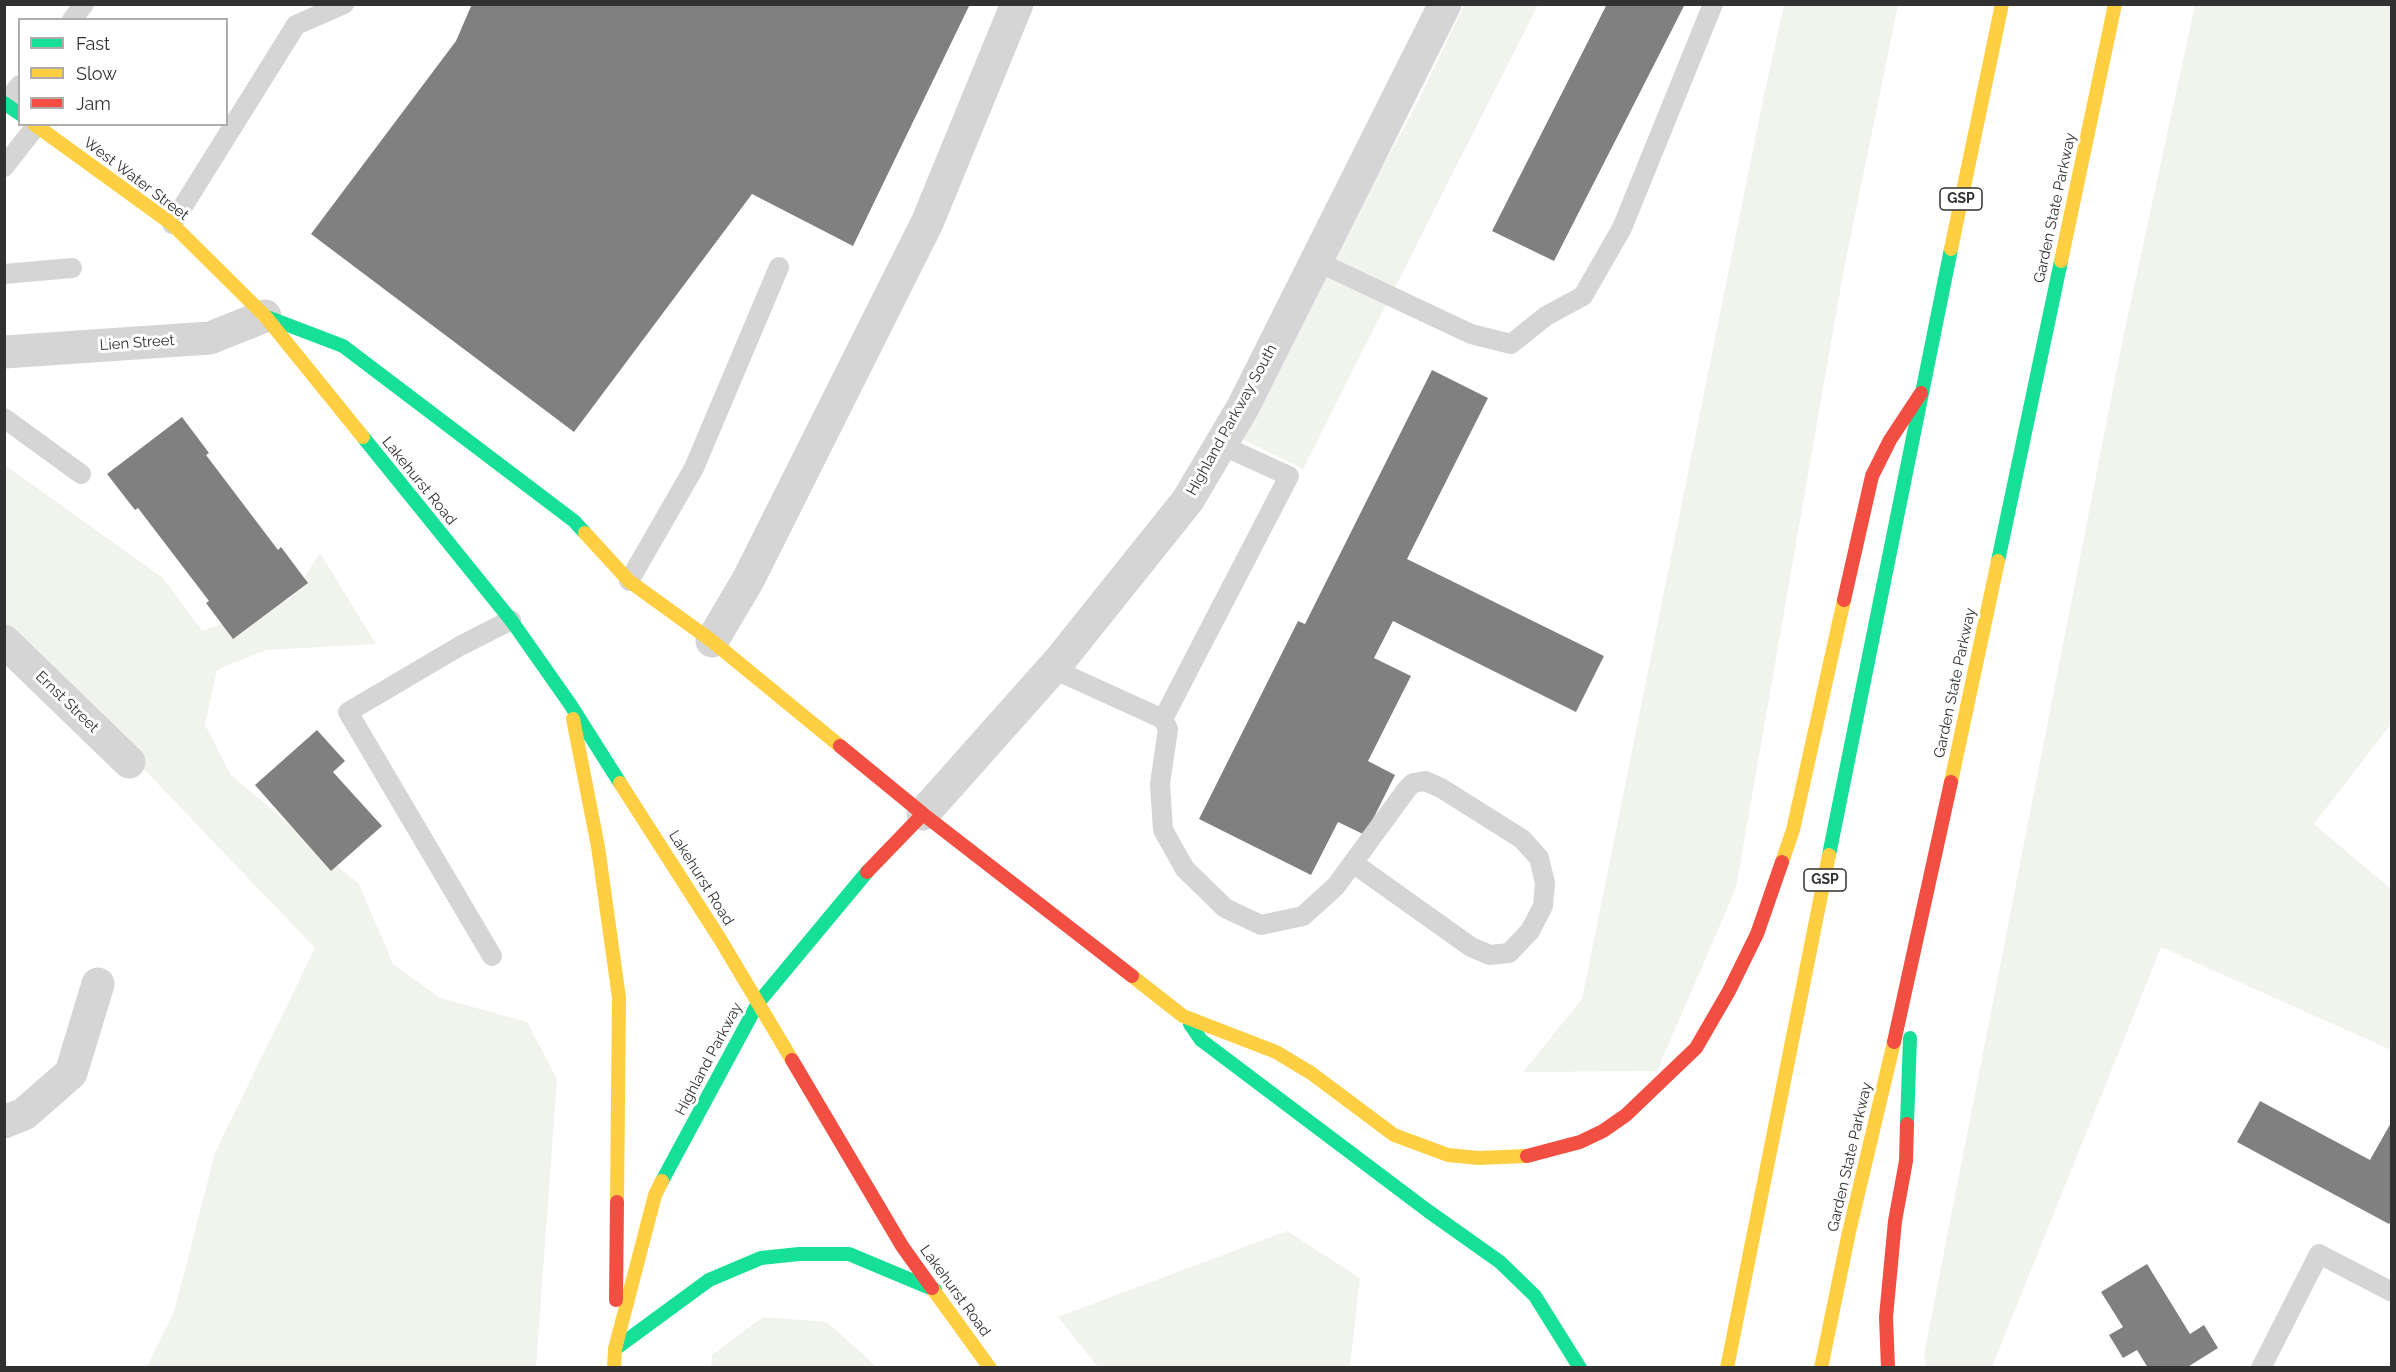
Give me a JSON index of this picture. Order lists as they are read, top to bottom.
{
  "streets": {
    "main road": [
      "West Water Street",
      "GSP",
      "Garden State Parkway",
      "Lakehurst Road",
      "Highland Parkway"
    ],
    "street": ["Lien Street", "Highland Parkway South", "Ernst Street"]
  },
  "crossings": [
    ["West Water Street", "Lien Street"],
    ["West Water Street", "Lakehurst Road"],
    ["Lien Street", "Lakehurst Road"],
    ["Highland Parkway South", "Highland Parkway"],
    ["Lakehurst Road", "Highland Parkway"]
  ],
  "legend": ["Fast", "Slow", "Jam"]
}
